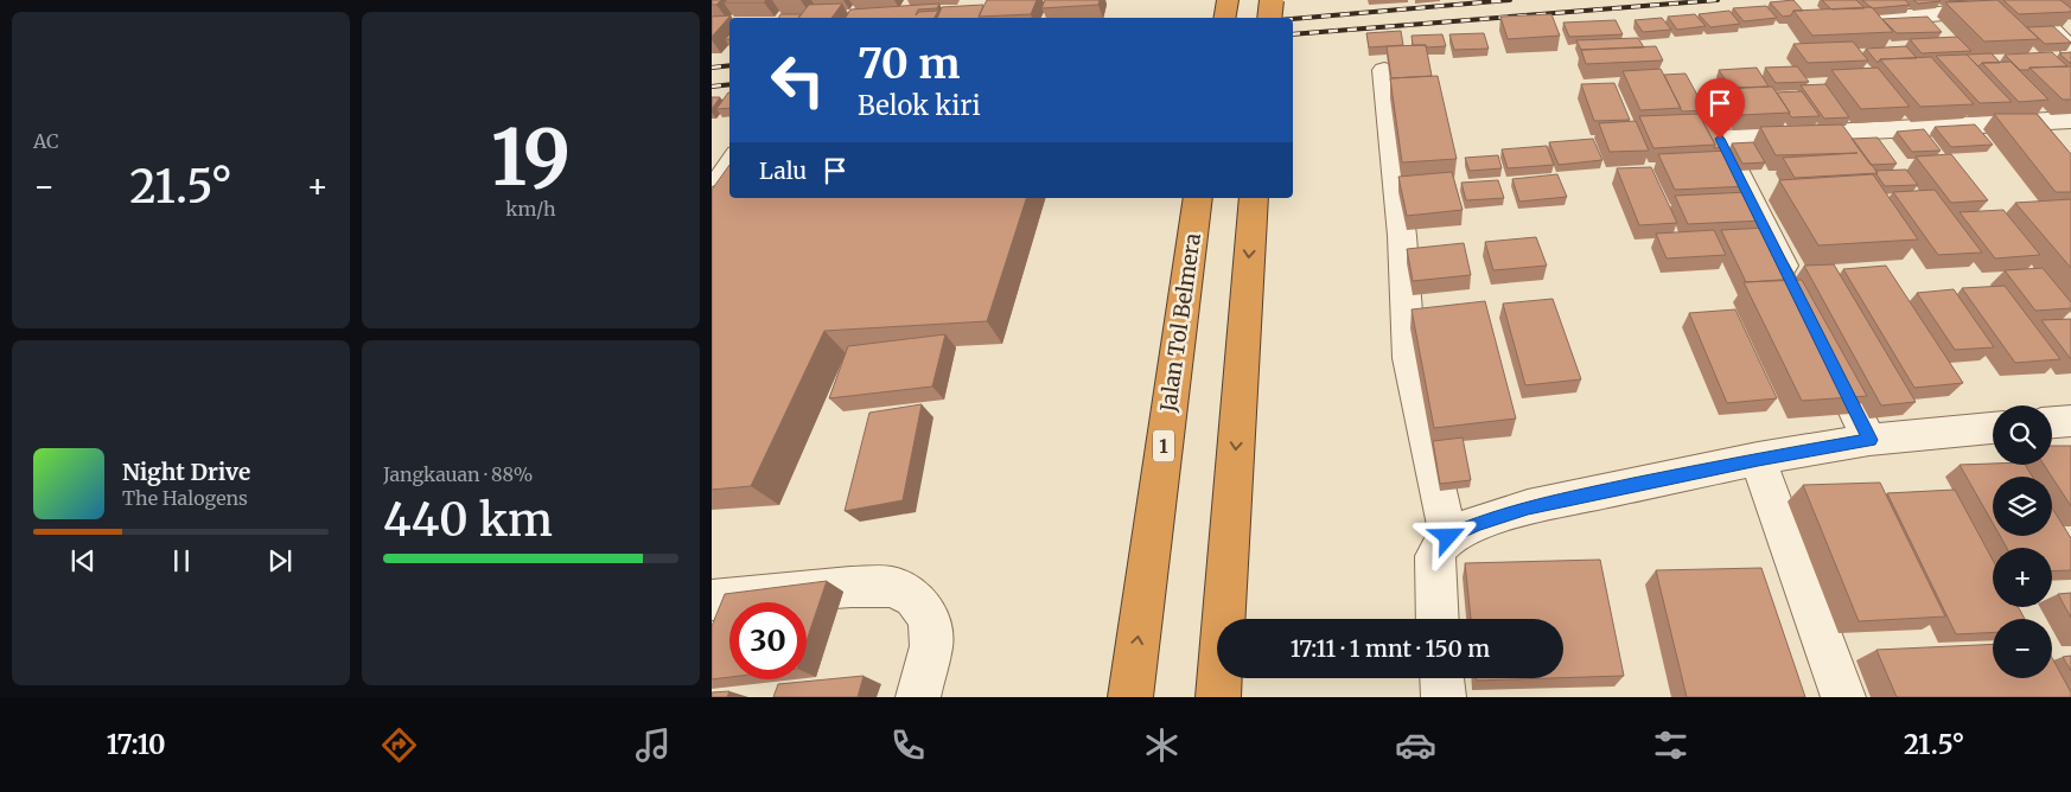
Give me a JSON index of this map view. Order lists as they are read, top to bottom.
{
  "streets": {
    "highway": ["Jalan Tol Belmera", "1"]
  },
  "page": {
    "tile": [
      "AC",
      ["19", "km/h"],
      ["Jangkauan · 88%", "440 km"]
    ],
    "turn": ["70 m", "Belok kiri"],
    "then": "Lalu",
    "heat": ["−", "21.5°", "+"],
    "map_buttons": ["+", "−"],
    "song": ["Night Drive", "The Halogens"],
    "limit": "30",
    "trip": "17:11 · 1 mnt · 150 m",
    "tabs": ["17:10", "21.5°"]
  }
}
